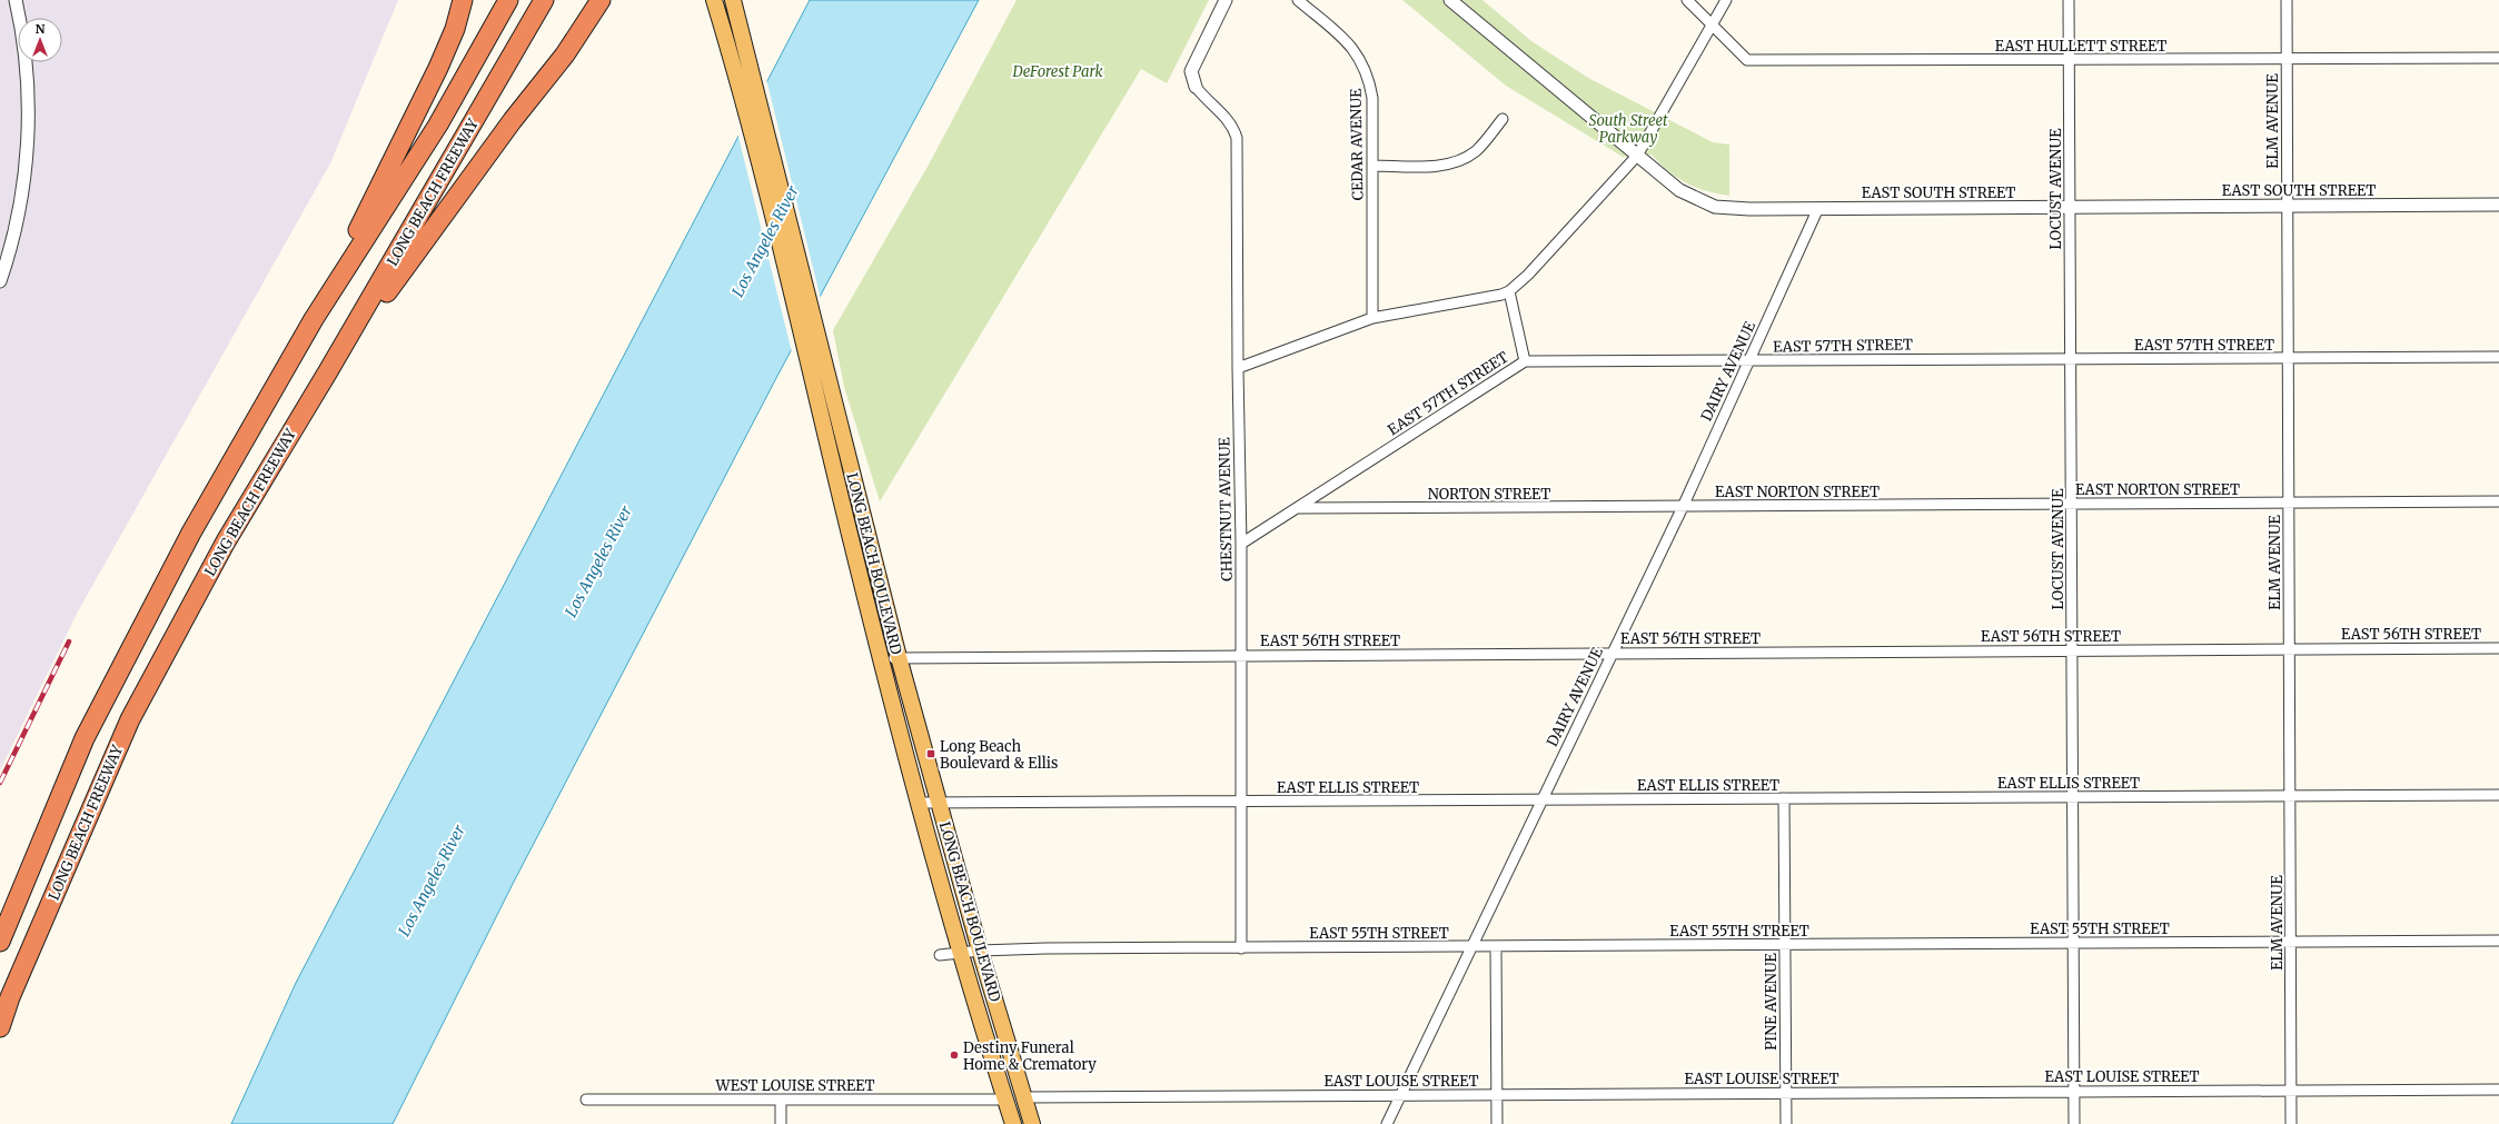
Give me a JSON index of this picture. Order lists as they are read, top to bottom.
{
  "streets": {
    "highway": ["LONG BEACH FREEWAY"],
    "main road": ["LONG BEACH BOULEVARD"],
    "street": [
      "EAST HULLETT STREET",
      "ELM AVENUE",
      "CEDAR AVENUE",
      "LOCUST AVENUE",
      "EAST SOUTH STREET",
      "EAST 57TH STREET",
      "DAIRY AVENUE",
      "EAST NORTON STREET",
      "NORTON STREET",
      "CHESTNUT AVENUE",
      "EAST 56TH STREET",
      "EAST ELLIS STREET",
      "EAST 55TH STREET",
      "PINE AVENUE",
      "EAST LOUISE STREET",
      "WEST LOUISE STREET"
    ]
  },
  "crossings": [
    ["EAST HULLETT STREET", "ELM AVENUE"],
    ["EAST HULLETT STREET", "LOCUST AVENUE"],
    ["ELM AVENUE", "EAST SOUTH STREET"],
    ["ELM AVENUE", "EAST 57TH STREET"],
    ["ELM AVENUE", "EAST NORTON STREET"],
    ["ELM AVENUE", "EAST 56TH STREET"],
    ["ELM AVENUE", "EAST ELLIS STREET"],
    ["ELM AVENUE", "EAST 55TH STREET"],
    ["ELM AVENUE", "EAST LOUISE STREET"],
    ["LOCUST AVENUE", "EAST SOUTH STREET"],
    ["LOCUST AVENUE", "EAST 57TH STREET"],
    ["LOCUST AVENUE", "EAST NORTON STREET"],
    ["LOCUST AVENUE", "EAST 56TH STREET"],
    ["LOCUST AVENUE", "EAST ELLIS STREET"],
    ["LOCUST AVENUE", "EAST 55TH STREET"],
    ["LOCUST AVENUE", "EAST LOUISE STREET"],
    ["EAST SOUTH STREET", "DAIRY AVENUE"],
    ["EAST 57TH STREET", "DAIRY AVENUE"],
    ["EAST 57TH STREET", "NORTON STREET"],
    ["EAST 57TH STREET", "CHESTNUT AVENUE"],
    ["DAIRY AVENUE", "EAST NORTON STREET"],
    ["DAIRY AVENUE", "NORTON STREET"],
    ["DAIRY AVENUE", "EAST 56TH STREET"],
    ["DAIRY AVENUE", "EAST ELLIS STREET"],
    ["DAIRY AVENUE", "EAST 55TH STREET"],
    ["DAIRY AVENUE", "EAST LOUISE STREET"],
    ["EAST NORTON STREET", "NORTON STREET"],
    ["CHESTNUT AVENUE", "EAST 56TH STREET"],
    ["CHESTNUT AVENUE", "EAST ELLIS STREET"],
    ["CHESTNUT AVENUE", "EAST 55TH STREET"],
    ["LONG BEACH BOULEVARD", "EAST 56TH STREET"],
    ["LONG BEACH BOULEVARD", "EAST ELLIS STREET"],
    ["LONG BEACH BOULEVARD", "EAST 55TH STREET"],
    ["LONG BEACH BOULEVARD", "EAST LOUISE STREET"],
    ["LONG BEACH BOULEVARD", "WEST LOUISE STREET"],
    ["EAST ELLIS STREET", "PINE AVENUE"],
    ["EAST 55TH STREET", "PINE AVENUE"],
    ["PINE AVENUE", "EAST LOUISE STREET"]
  ],
  "water": ["Los Angeles River"],
  "parks": ["DeForest Park", "South Street Parkway"],
  "places": {
    "transit": ["Long Beach Boulevard & Ellis"],
    "other": ["Destiny Funeral Home & Crematory"]
  },
  "north": "top"
}
